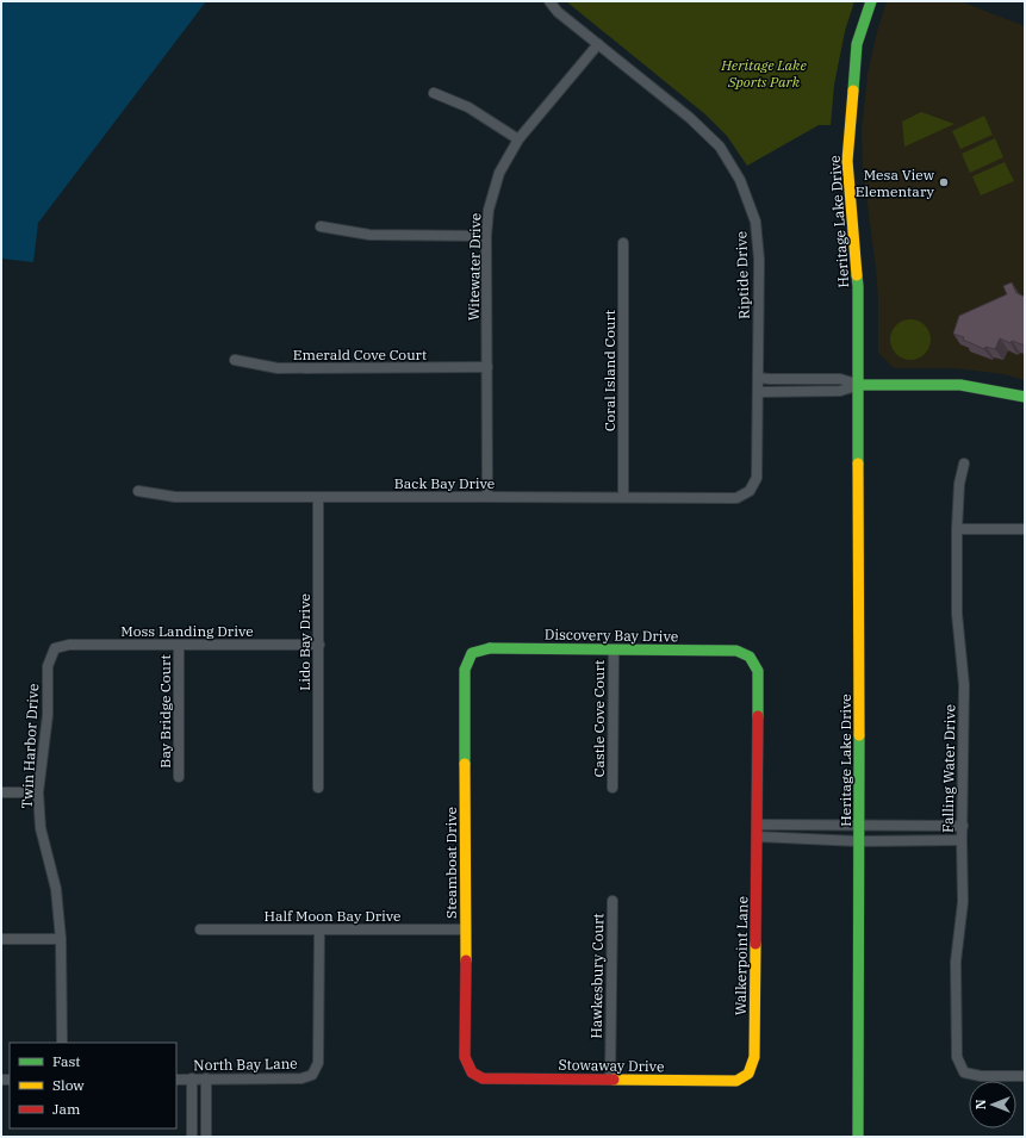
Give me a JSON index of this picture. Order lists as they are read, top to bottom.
{
  "streets": {
    "street": [
      "Heritage Lake Drive",
      "Witewater Drive",
      "Riptide Drive",
      "Emerald Cove Court",
      "Coral Island Court",
      "Back Bay Drive",
      "Moss Landing Drive",
      "Discovery Bay Drive",
      "Lido Bay Drive",
      "Bay Bridge Court",
      "Castle Cove Court",
      "Twin Harbor Drive",
      "Falling Water Drive",
      "Steamboat Drive",
      "Half Moon Bay Drive",
      "Walkerpoint Lane",
      "Hawkesbury Court",
      "North Bay Lane",
      "Stowaway Drive"
    ]
  },
  "crossings": [
    ["Witewater Drive", "Riptide Drive"],
    ["Witewater Drive", "Emerald Cove Court"],
    ["Witewater Drive", "Back Bay Drive"],
    ["Riptide Drive", "Back Bay Drive"],
    ["Coral Island Court", "Back Bay Drive"],
    ["Back Bay Drive", "Lido Bay Drive"],
    ["Moss Landing Drive", "Lido Bay Drive"],
    ["Moss Landing Drive", "Bay Bridge Court"],
    ["Moss Landing Drive", "Twin Harbor Drive"],
    ["Discovery Bay Drive", "Castle Cove Court"],
    ["Discovery Bay Drive", "Steamboat Drive"],
    ["Discovery Bay Drive", "Walkerpoint Lane"],
    ["Steamboat Drive", "Half Moon Bay Drive"],
    ["Steamboat Drive", "Stowaway Drive"],
    ["Half Moon Bay Drive", "North Bay Lane"],
    ["Walkerpoint Lane", "Stowaway Drive"],
    ["Hawkesbury Court", "Stowaway Drive"]
  ],
  "parks": ["Heritage Lake Sports Park"],
  "places": ["Mesa View Elementary"],
  "legend": ["Fast", "Slow", "Jam"],
  "north": "left"
}
